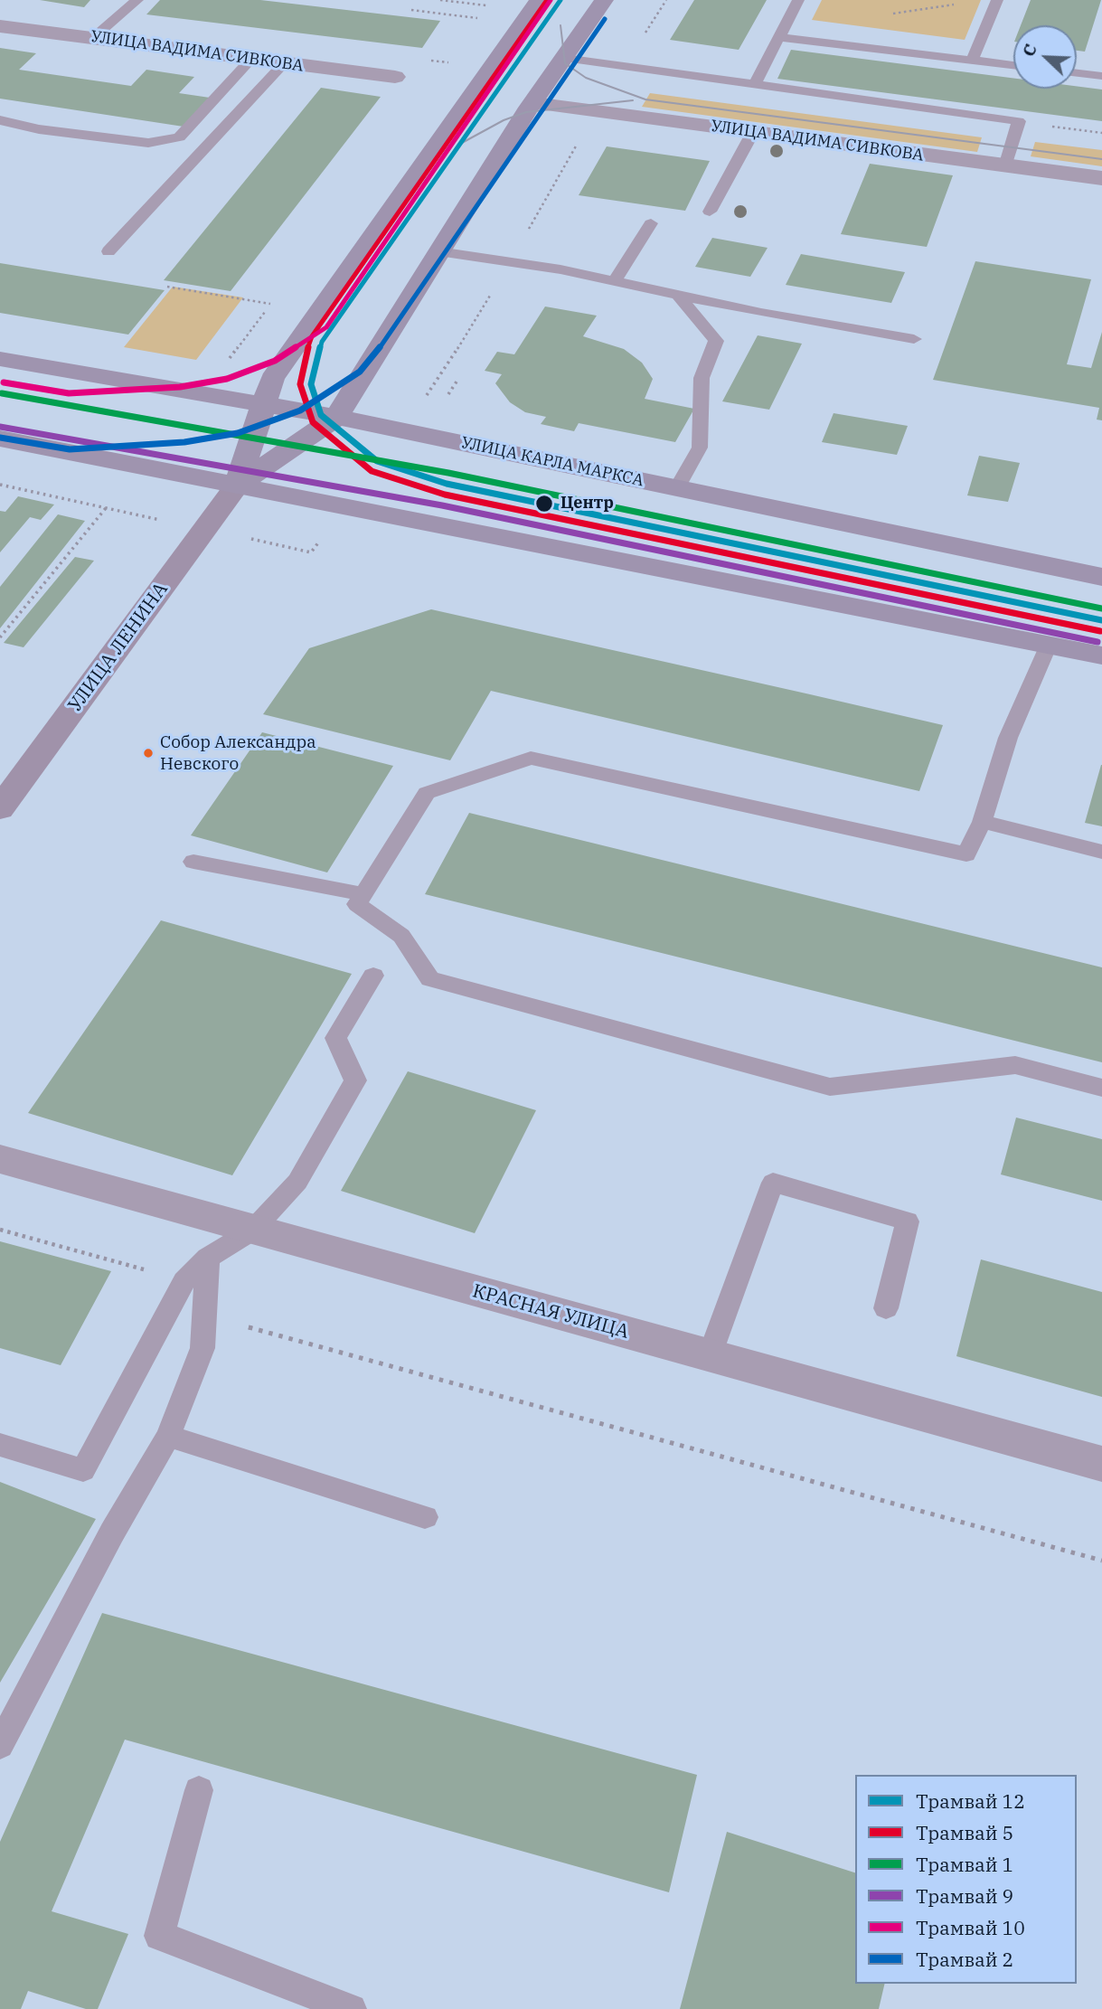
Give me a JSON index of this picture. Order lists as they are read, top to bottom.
{
  "streets": {
    "main road": ["УЛИЦА КАРЛА МАРКСА", "УЛИЦА ЛЕНИНА"],
    "street": ["УЛИЦА ВАДИМА СИВКОВА", "КРАСНАЯ УЛИЦА"]
  },
  "crossings": [
    ["УЛИЦА ВАДИМА СИВКОВА", "УЛИЦА ЛЕНИНА"],
    ["УЛИЦА КАРЛА МАРКСА", "УЛИЦА ЛЕНИНА"]
  ],
  "places": ["Центр", "Собор Александра Невского"],
  "lines": [
    "tram line 12",
    "tram line 5",
    "tram line 10",
    "tram line 2",
    "tram line 1",
    "tram line 9"
  ],
  "legend": [
    "Трамвай 12",
    "Трамвай 5",
    "Трамвай 1",
    "Трамвай 9",
    "Трамвай 10",
    "Трамвай 2"
  ],
  "north": "top left"
}
